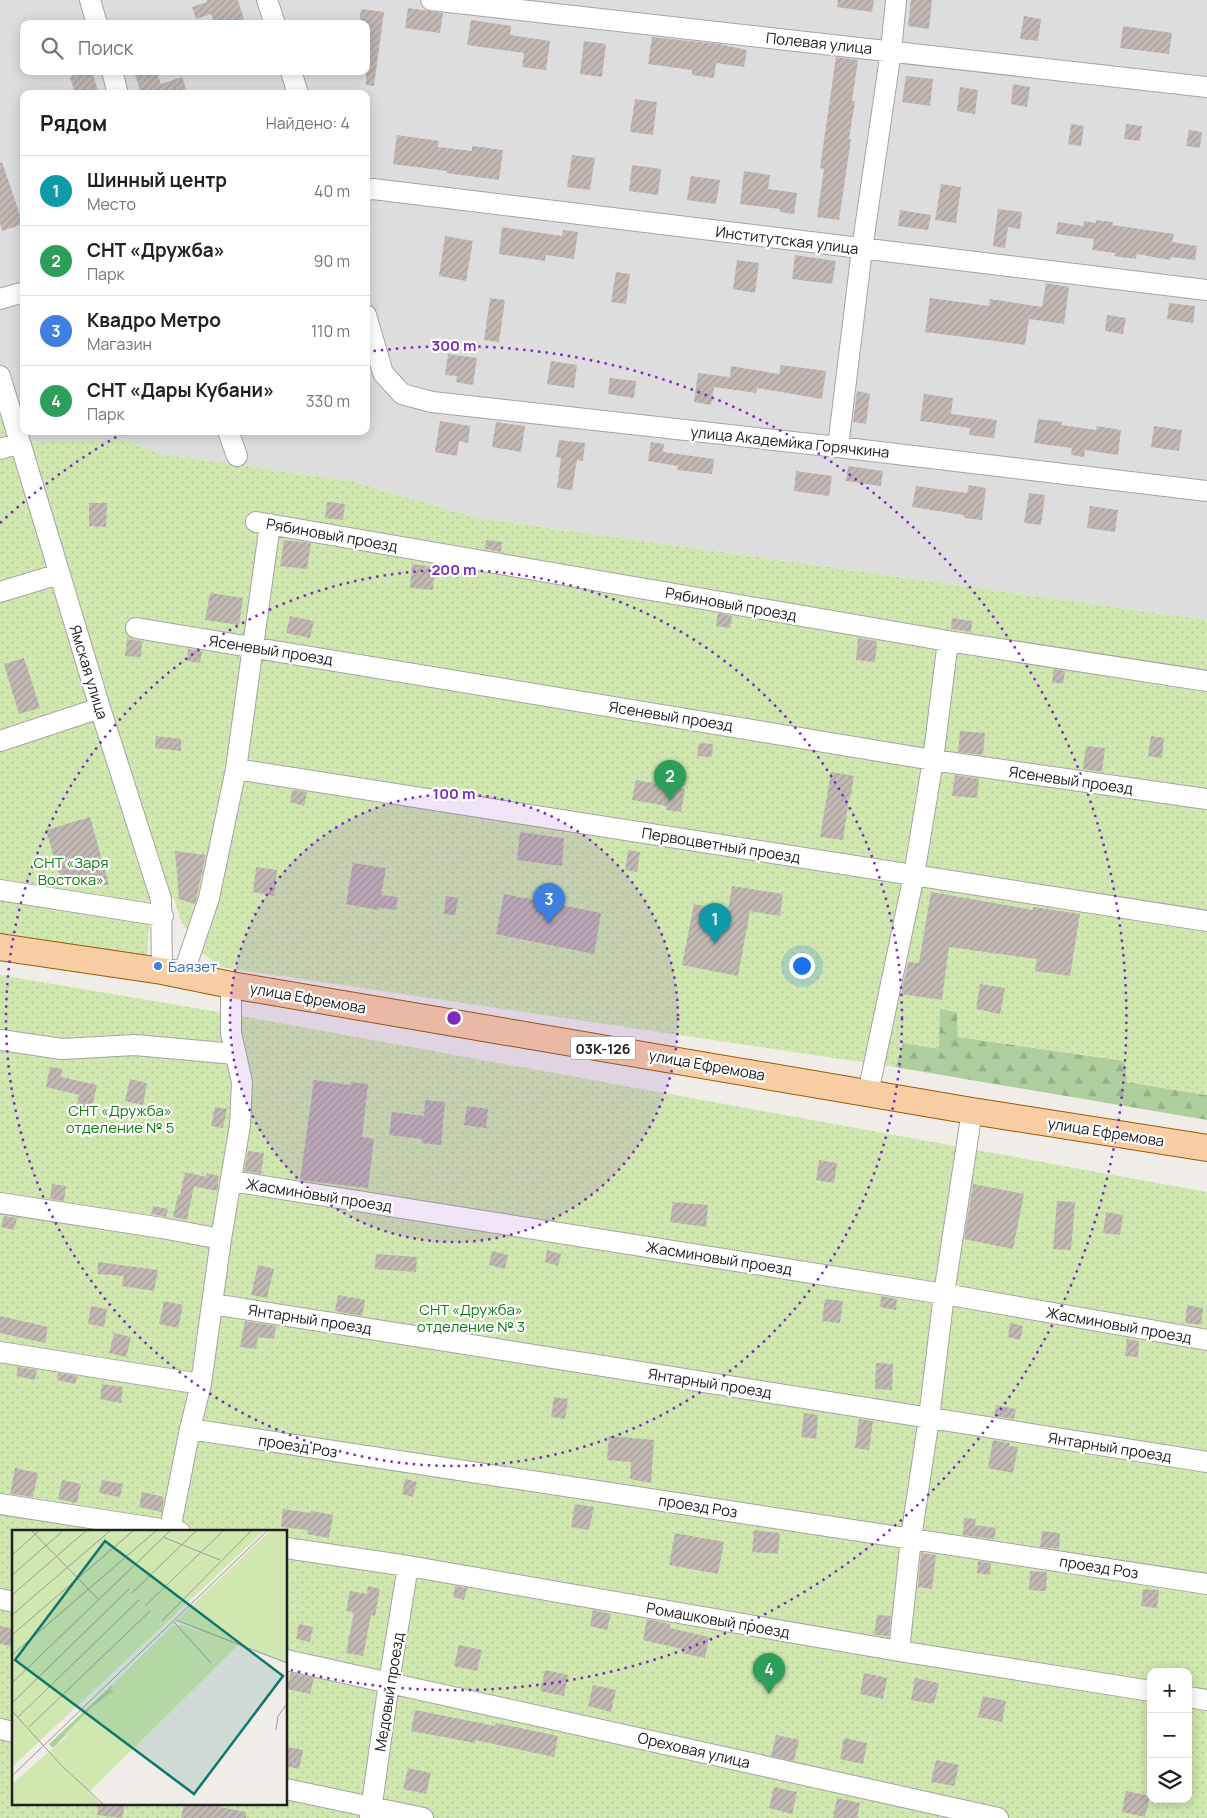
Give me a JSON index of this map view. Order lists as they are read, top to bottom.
{
  "streets": {
    "main road": ["улица Ефремова", "03К-126"],
    "street": [
      "Полевая улица",
      "Институтская улица",
      "улица Академика Горячкина",
      "Рябиновый проезд",
      "Ясеневый проезд",
      "Ямская улица",
      "Первоцветный проезд",
      "Жасминовый проезд",
      "Янтарный проезд",
      "проезд Роз",
      "Ромашковый проезд",
      "Медовый проезд",
      "Ореховая улица"
    ]
  },
  "crossings": [
    ["Рябиновый проезд", "Ясеневый проезд"],
    ["Ямская улица", "улица Ефремова"],
    ["Ромашковый проезд", "Медовый проезд"],
    ["Медовый проезд", "Ореховая улица"]
  ],
  "parks": ["СНТ «Заря Востока»", "СНТ «Дружба» отделение № 5", "СНТ «Дружба» отделение № 3"],
  "places": ["Баязет"],
  "page": {
    "search": "Поиск",
    "heading": ["Рядом", "Найдено: 4"],
    "list": [
      {
        "mark": "1",
        "name": "Шинный центр",
        "note": "Место",
        "value": "40 m"
      },
      {
        "mark": "2",
        "name": "СНТ «Дружба»",
        "note": "Парк",
        "value": "90 m"
      },
      {
        "mark": "3",
        "name": "Квадро Метро",
        "note": "Магазин",
        "value": "110 m"
      },
      {
        "mark": "4",
        "name": "СНТ «Дары Кубани»",
        "note": "Парк",
        "value": "330 m"
      }
    ],
    "pins": [
      "2",
      "3",
      "1",
      "4"
    ],
    "map_buttons": ["+", "−"]
  },
  "rings": ["300 m", "200 m", "100 m"]
}
